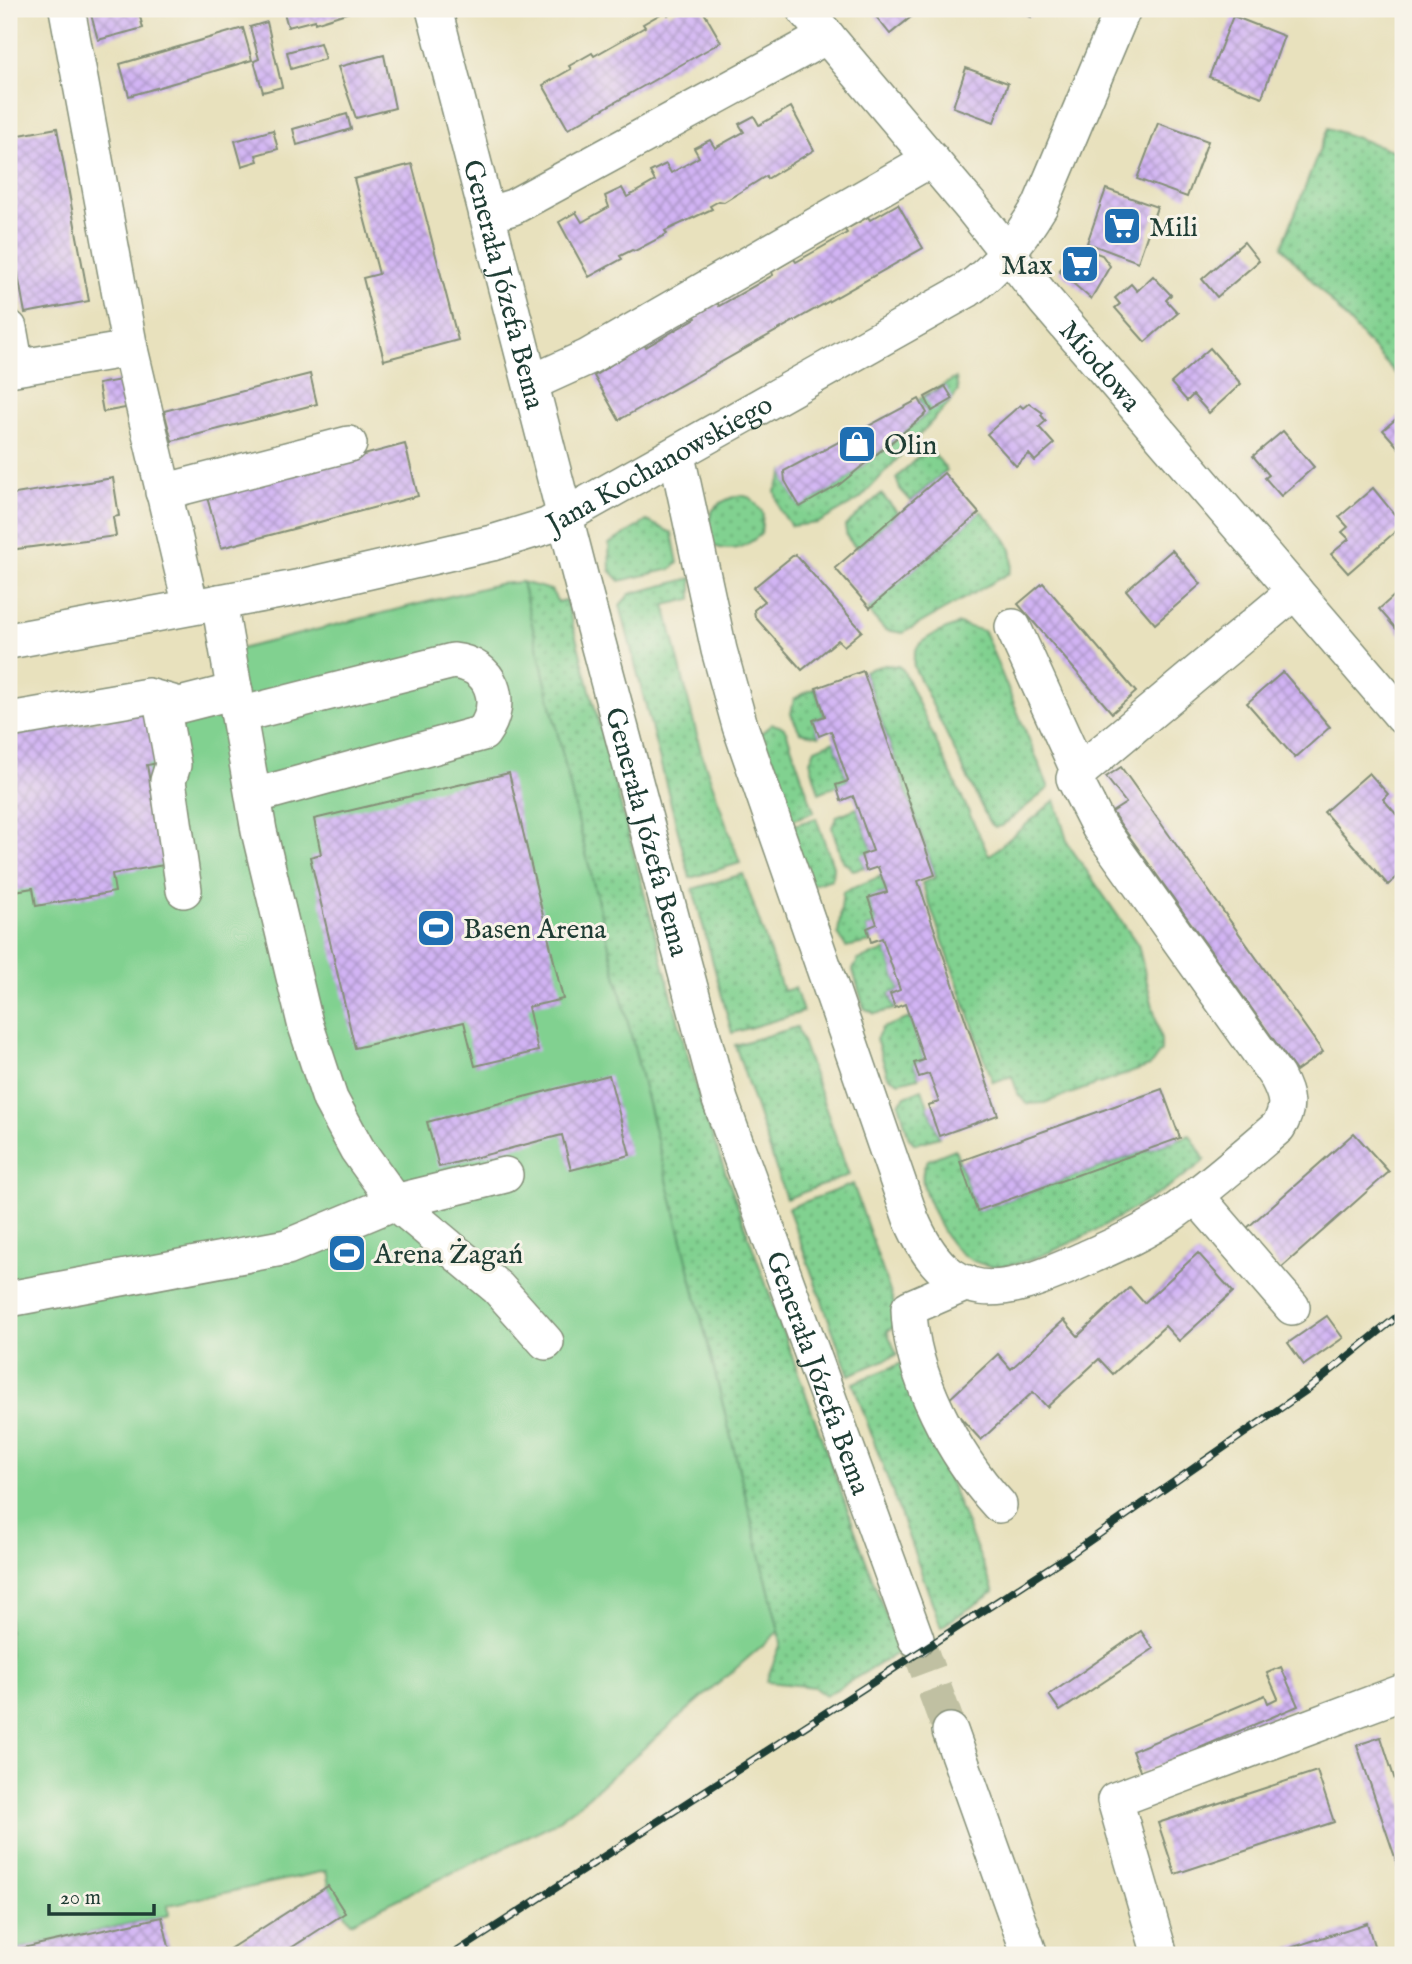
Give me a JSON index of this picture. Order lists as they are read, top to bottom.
{
  "streets": {
    "street": ["Generała Józefa Bema", "Miodowa", "Jana Kochanowskiego"]
  },
  "crossings": [
    ["Generała Józefa Bema", "Jana Kochanowskiego"],
    ["Miodowa", "Jana Kochanowskiego"]
  ],
  "places": {
    "supermarket": ["Mili", "Max"],
    "shop": ["Olin"],
    "sports": ["Basen Arena", "Arena Żagań"]
  },
  "scale_bar": "20 m"
}
